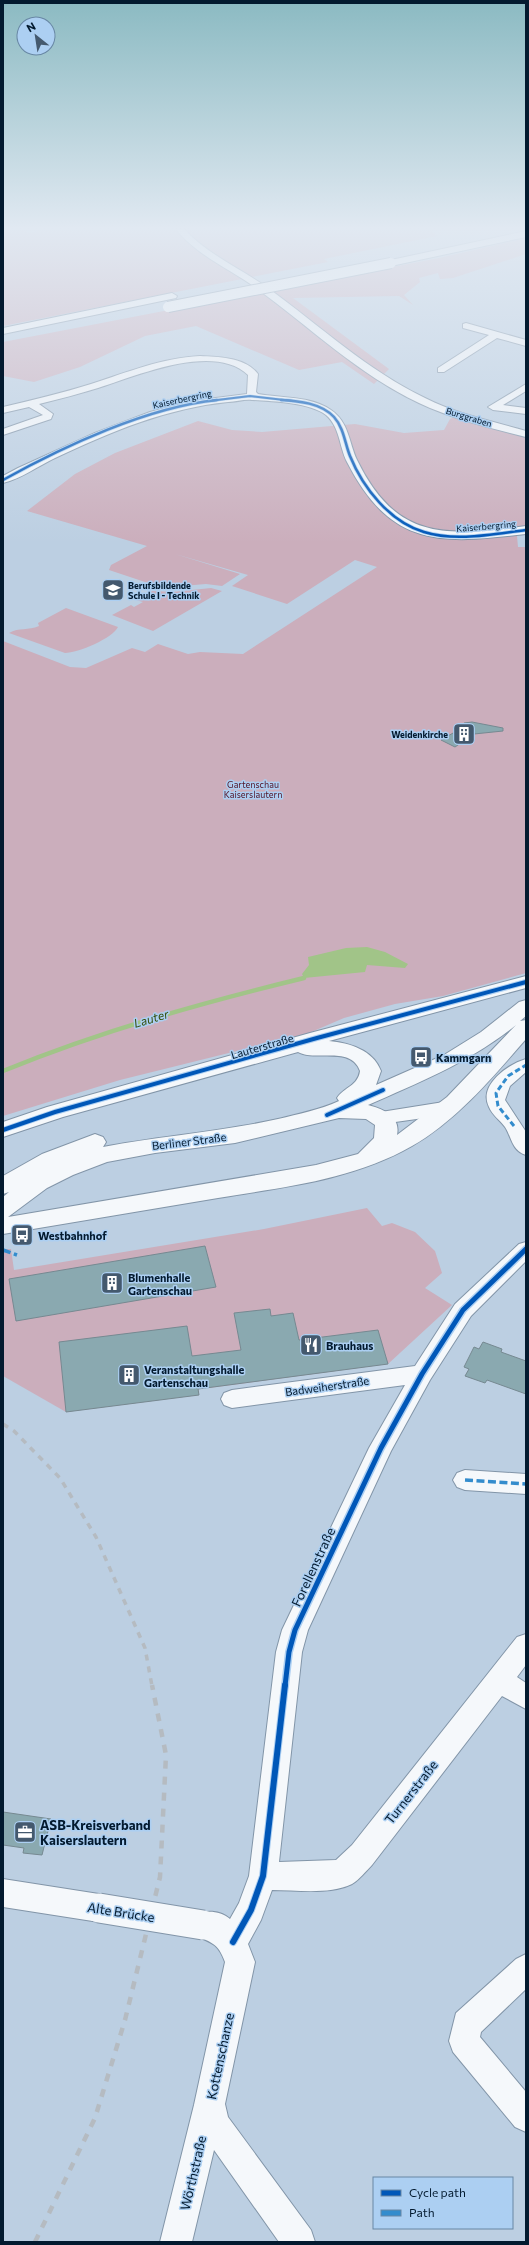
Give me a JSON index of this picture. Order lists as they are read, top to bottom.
{
  "streets": {
    "main road": ["Lauterstraße", "Berliner Straße"],
    "street": [
      "Kaiserbergring",
      "Burggraben",
      "Badweiherstraße",
      "Forellenstraße",
      "Turnerstraße",
      "Alte Brücke",
      "Kottenschanze",
      "Wörthstraße"
    ]
  },
  "crossings": [
    ["Badweiherstraße", "Forellenstraße"],
    ["Forellenstraße", "Turnerstraße"],
    ["Forellenstraße", "Alte Brücke"],
    ["Forellenstraße", "Kottenschanze"],
    ["Alte Brücke", "Kottenschanze"],
    ["Kottenschanze", "Wörthstraße"]
  ],
  "water": ["Lauter"],
  "parks": ["Gartenschau Kaiserslautern"],
  "places": {
    "school or university": ["Berufsbildende Schule I - Technik"],
    "building": ["Weidenkirche", "Blumenhalle Gartenschau", "Veranstaltungshalle Gartenschau"],
    "bus stop": ["Kammgarn", "Westbahnhof"],
    "restaurant": ["Brauhaus"],
    "office": ["ASB-Kreisverband Kaiserslautern"]
  },
  "legend": ["Cycle path", "Path"],
  "north": "top left"
}
